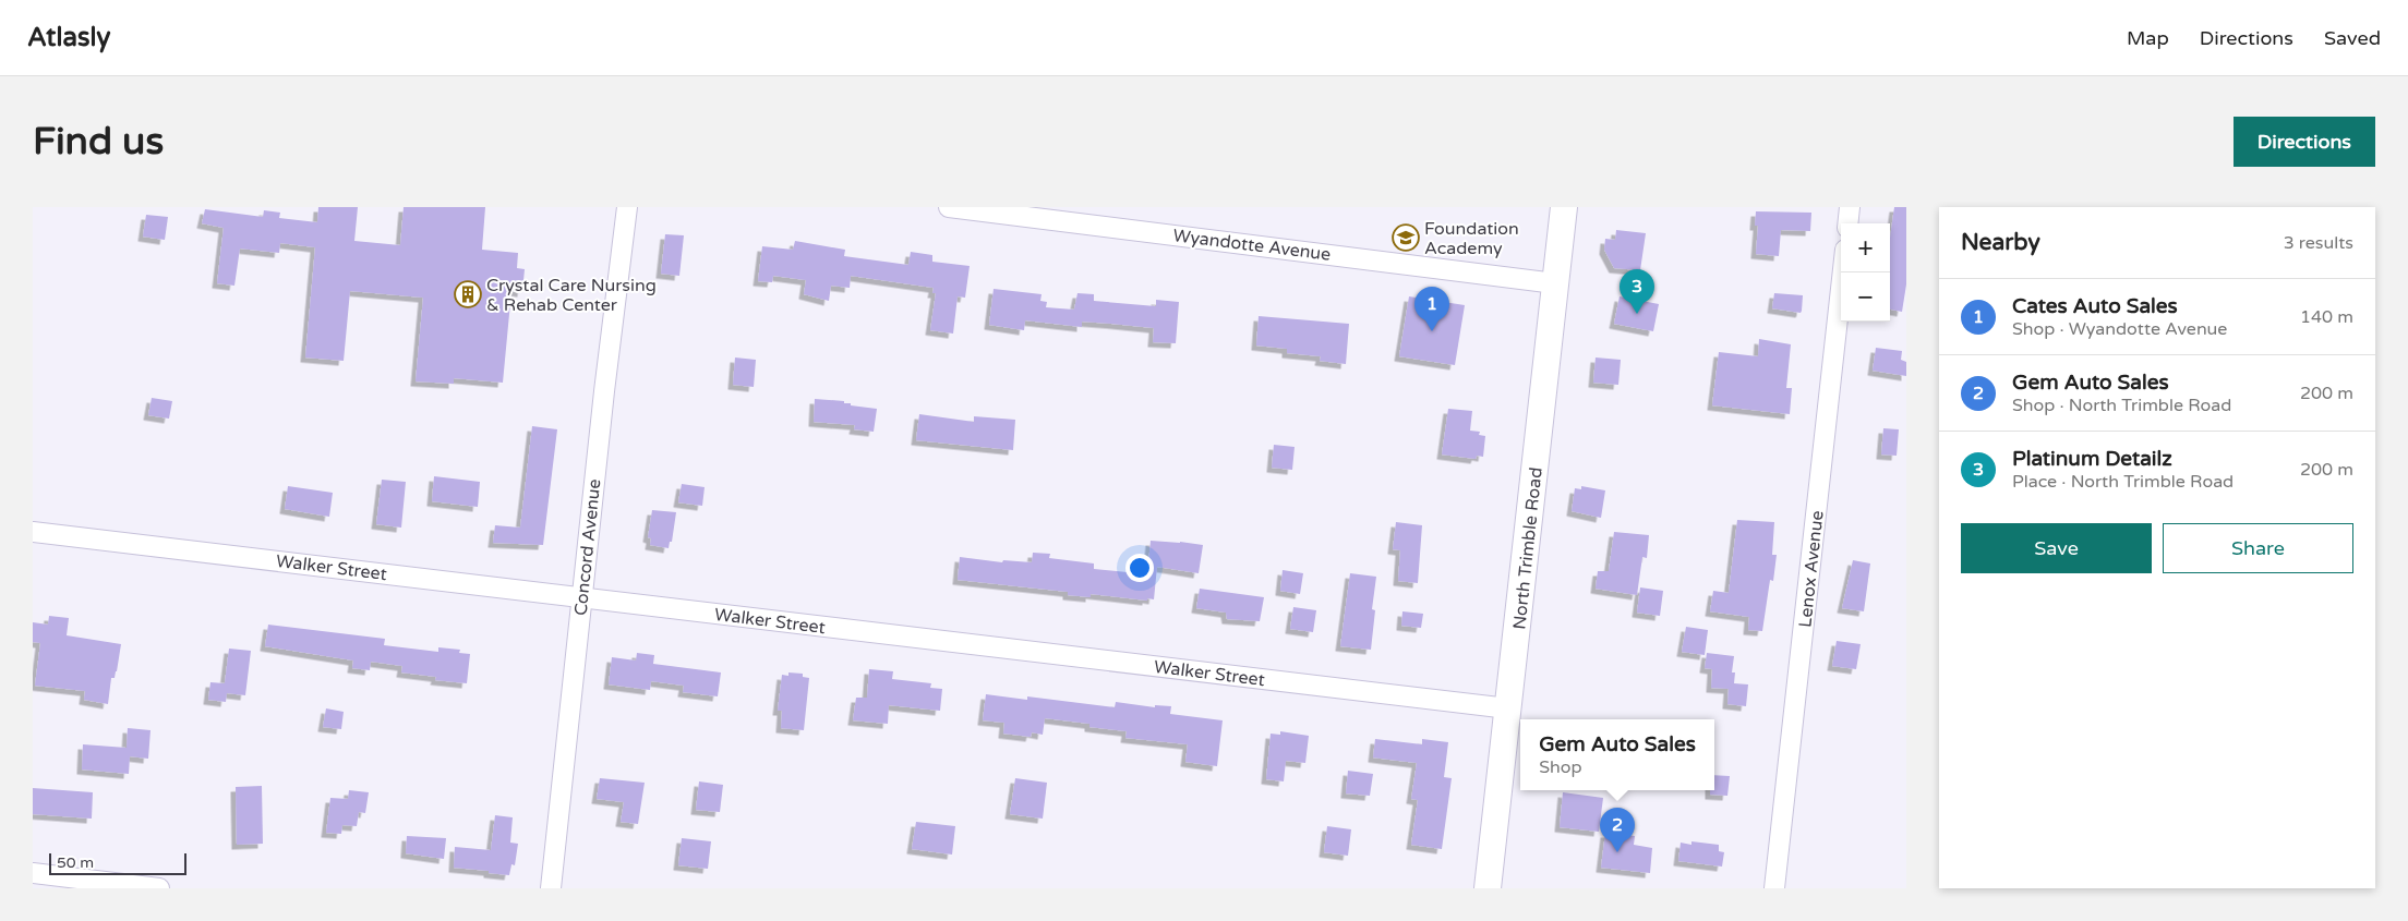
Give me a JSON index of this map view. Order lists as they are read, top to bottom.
{
  "streets": {
    "main road": ["North Trimble Road"],
    "street": [
      "Wyandotte Avenue",
      "Concord Avenue",
      "Walker Street",
      "Lenox Avenue"
    ]
  },
  "crossings": [
    ["Wyandotte Avenue", "North Trimble Road"],
    ["Concord Avenue", "Walker Street"],
    ["North Trimble Road", "Walker Street"]
  ],
  "places": {
    "school or university": ["Foundation Academy"],
    "building": ["Crystal Care Nursing & Rehab Center"]
  },
  "scale_bar": "50 m",
  "page": {
    "header": "Atlasly",
    "nav": ["Map", "Directions", "Saved"],
    "buttons": [
      "Directions",
      ["Save", "Share"]
    ],
    "title": "Find us",
    "heading": ["Nearby", "3 results"],
    "map_buttons": ["+", "−"],
    "pins": ["3", "1", "2"],
    "list": [
      {
        "mark": "1",
        "name": "Cates Auto Sales",
        "note": "Shop · Wyandotte Avenue",
        "value": "140 m"
      },
      {
        "mark": "2",
        "name": "Gem Auto Sales",
        "note": "Shop · North Trimble Road",
        "value": "200 m"
      },
      {
        "mark": "3",
        "name": "Platinum Detailz",
        "note": "Place · North Trimble Road",
        "value": "200 m"
      }
    ],
    "popup": ["Gem Auto Sales", "Shop"],
    "scale": "50 m"
  }
}
